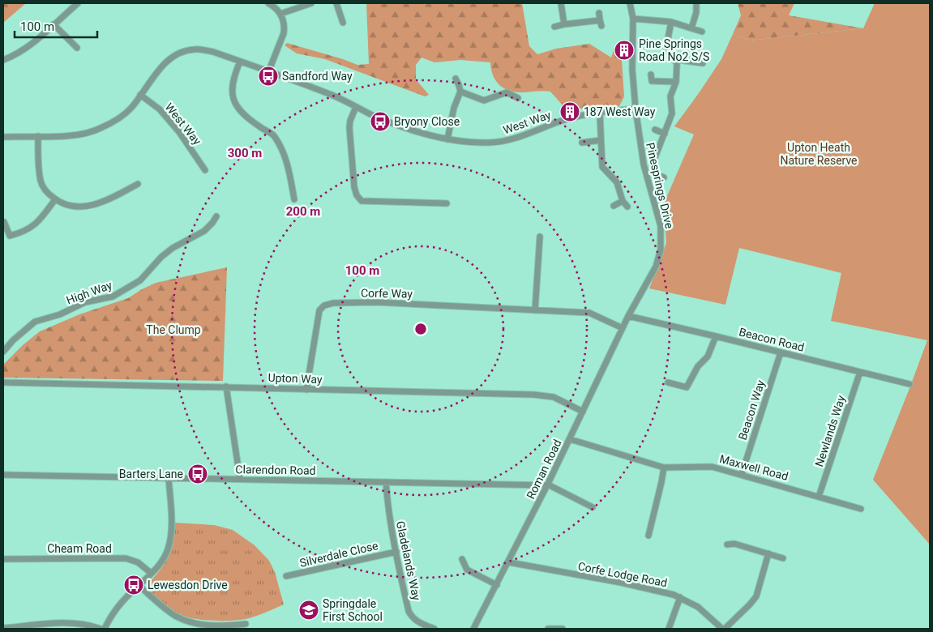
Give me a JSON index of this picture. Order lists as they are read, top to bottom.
{
  "streets": {
    "street": [
      "West Way",
      "Pinesprings Drive",
      "High Way",
      "Corfe Way",
      "Beacon Road",
      "Upton Way",
      "Beacon Way",
      "Newlands Way",
      "Maxwell Road",
      "Roman Road",
      "Clarendon Road",
      "Cheam Road",
      "Silverdale Close",
      "Gladelands Way",
      "Corfe Lodge Road"
    ]
  },
  "crossings": [
    ["West Way", "Pinesprings Drive"],
    ["Pinesprings Drive", "Beacon Road"],
    ["Pinesprings Drive", "Roman Road"],
    ["Corfe Way", "Upton Way"],
    ["Corfe Way", "Roman Road"],
    ["Beacon Road", "Beacon Way"],
    ["Beacon Road", "Newlands Way"],
    ["Beacon Road", "Roman Road"],
    ["Upton Way", "Roman Road"],
    ["Beacon Way", "Maxwell Road"],
    ["Newlands Way", "Maxwell Road"],
    ["Maxwell Road", "Roman Road"],
    ["Roman Road", "Clarendon Road"],
    ["Roman Road", "Corfe Lodge Road"],
    ["Clarendon Road", "Gladelands Way"],
    ["Silverdale Close", "Gladelands Way"]
  ],
  "parks": ["Upton Heath Nature Reserve", "The Clump"],
  "places": {
    "building": ["Pine Springs Road No2 S/S", "187 West Way"],
    "bus stop": [
      "Sandford Way",
      "Bryony Close",
      "Barters Lane",
      "Lewesdon Drive"
    ],
    "school or university": ["Springdale First School"]
  },
  "scale_bar": "100 m",
  "rings": ["300 m", "200 m", "100 m"]
}
